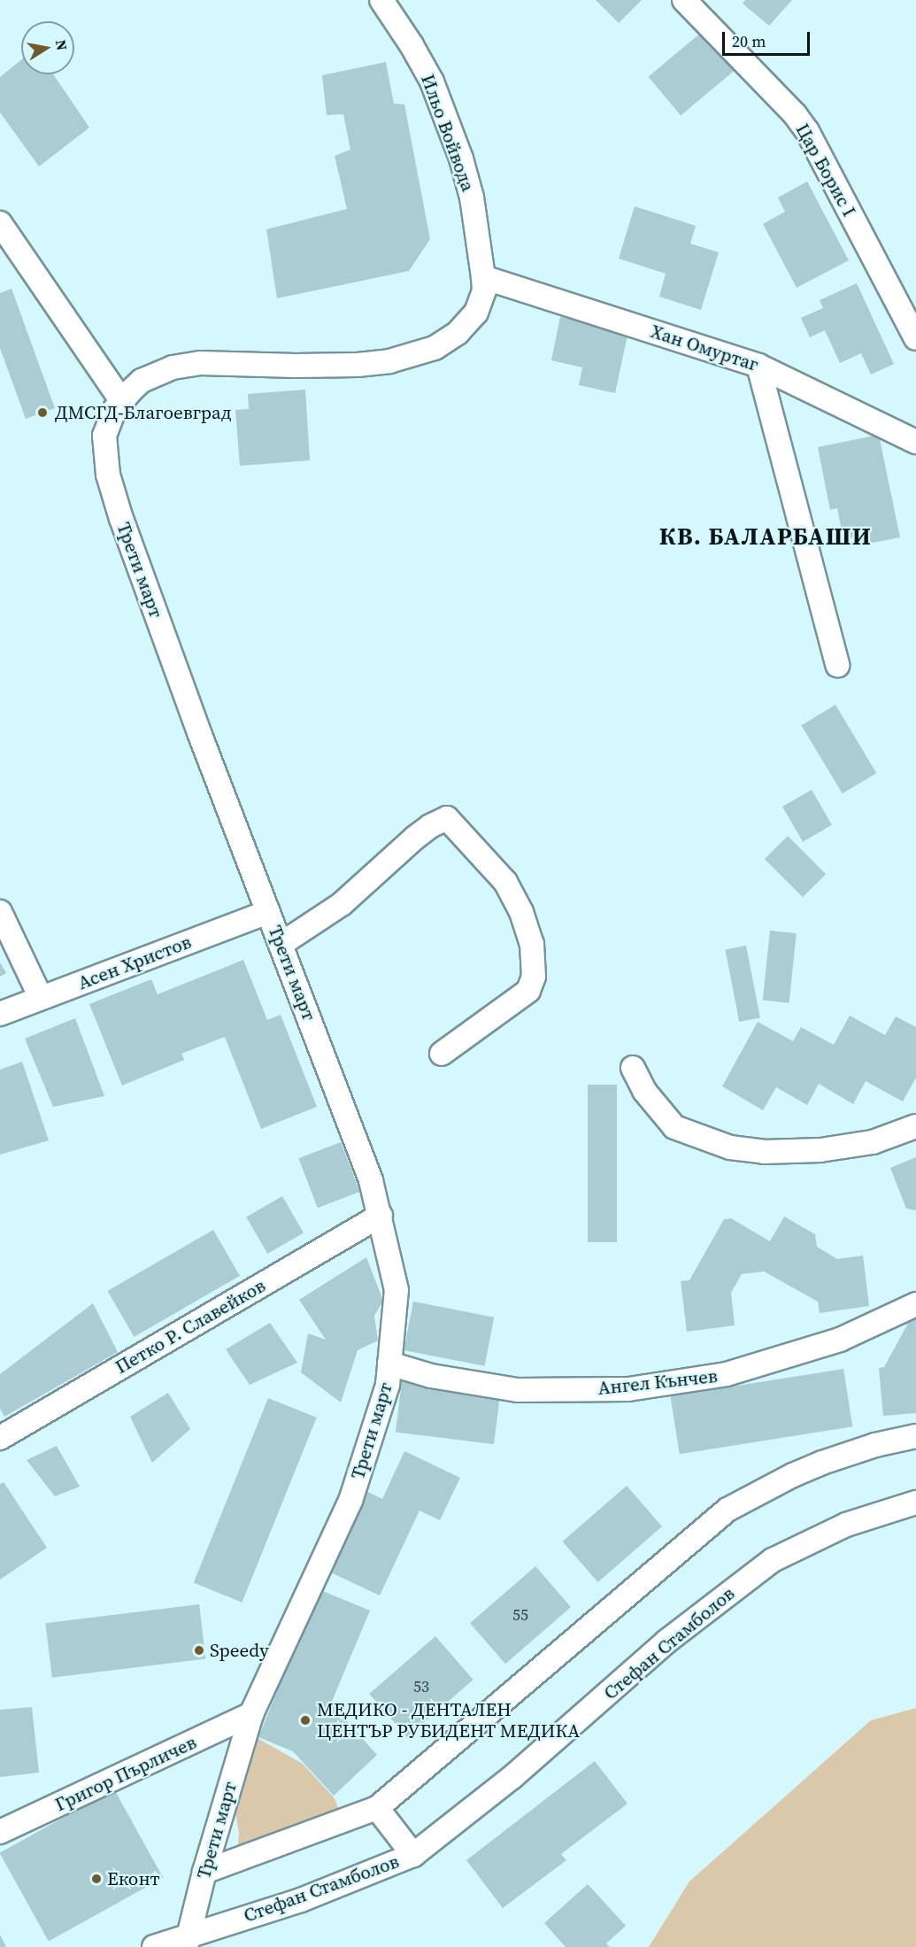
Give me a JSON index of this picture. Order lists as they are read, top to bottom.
{
  "streets": {
    "street": [
      "Ильо Войвода",
      "Цар Борис I",
      "Хан Омуртаг",
      "Трети март",
      "Асен Христов",
      "Петко Р. Славейков",
      "Ангел Кънчев",
      "Стефан Стамболов",
      "Григор Пърличев"
    ]
  },
  "crossings": [
    ["Ильо Войвода", "Хан Омуртаг"],
    ["Ильо Войвода", "Трети март"],
    ["Хан Омуртаг", "Трети март"],
    ["Трети март", "Асен Христов"],
    ["Трети март", "Петко Р. Славейков"],
    ["Трети март", "Ангел Кънчев"],
    ["Трети март", "Стефан Стамболов"],
    ["Трети март", "Григор Пърличев"]
  ],
  "districts": ["КВ. БАЛАРБАШИ"],
  "places": [
    "ДМСГД-Благоевград",
    "Speedy",
    "МЕДИКО - ДЕНТАЛЕН ЦЕНТЪР РУБИДЕНТ МЕДИКА",
    "Еконт"
  ],
  "house_numbers": ["55", "53"],
  "scale_bar": "20 m",
  "north": "right"
}
